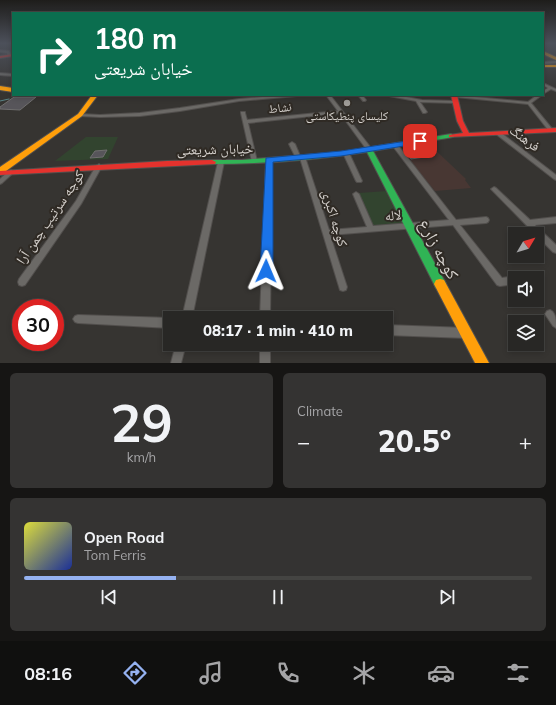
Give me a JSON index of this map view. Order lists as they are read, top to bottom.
{
  "streets": {
    "main road": ["خیابان شریعتی", "کوچه زارع"],
    "street": [
      "نشاط",
      "فرهنگ",
      "لاله",
      "کوچه سرتیپ چمن آرا",
      "کوچه اکبری"
    ]
  },
  "crossings": [
    ["فرهنگ", "خیابان شریعتی"],
    ["خیابان شریعتی", "کوچه سرتیپ چمن آرا"],
    ["خیابان شریعتی", "کوچه اکبری"],
    ["خیابان شریعتی", "کوچه زارع"],
    ["لاله", "کوچه اکبری"],
    ["لاله", "کوچه زارع"]
  ],
  "places": ["کلیسای پنطیکاستی"],
  "north": "top right",
  "page": {
    "turn": ["180 m", "خیابان شریعتی"],
    "limit": "30",
    "trip": "08:17 · 1 min · 410 m",
    "tile": [
      ["29", "km/h"],
      "Climate"
    ],
    "heat": ["−", "20.5°", "+"],
    "song": ["Open Road", "Tom Ferris"],
    "tabs": "08:16"
  }
}
